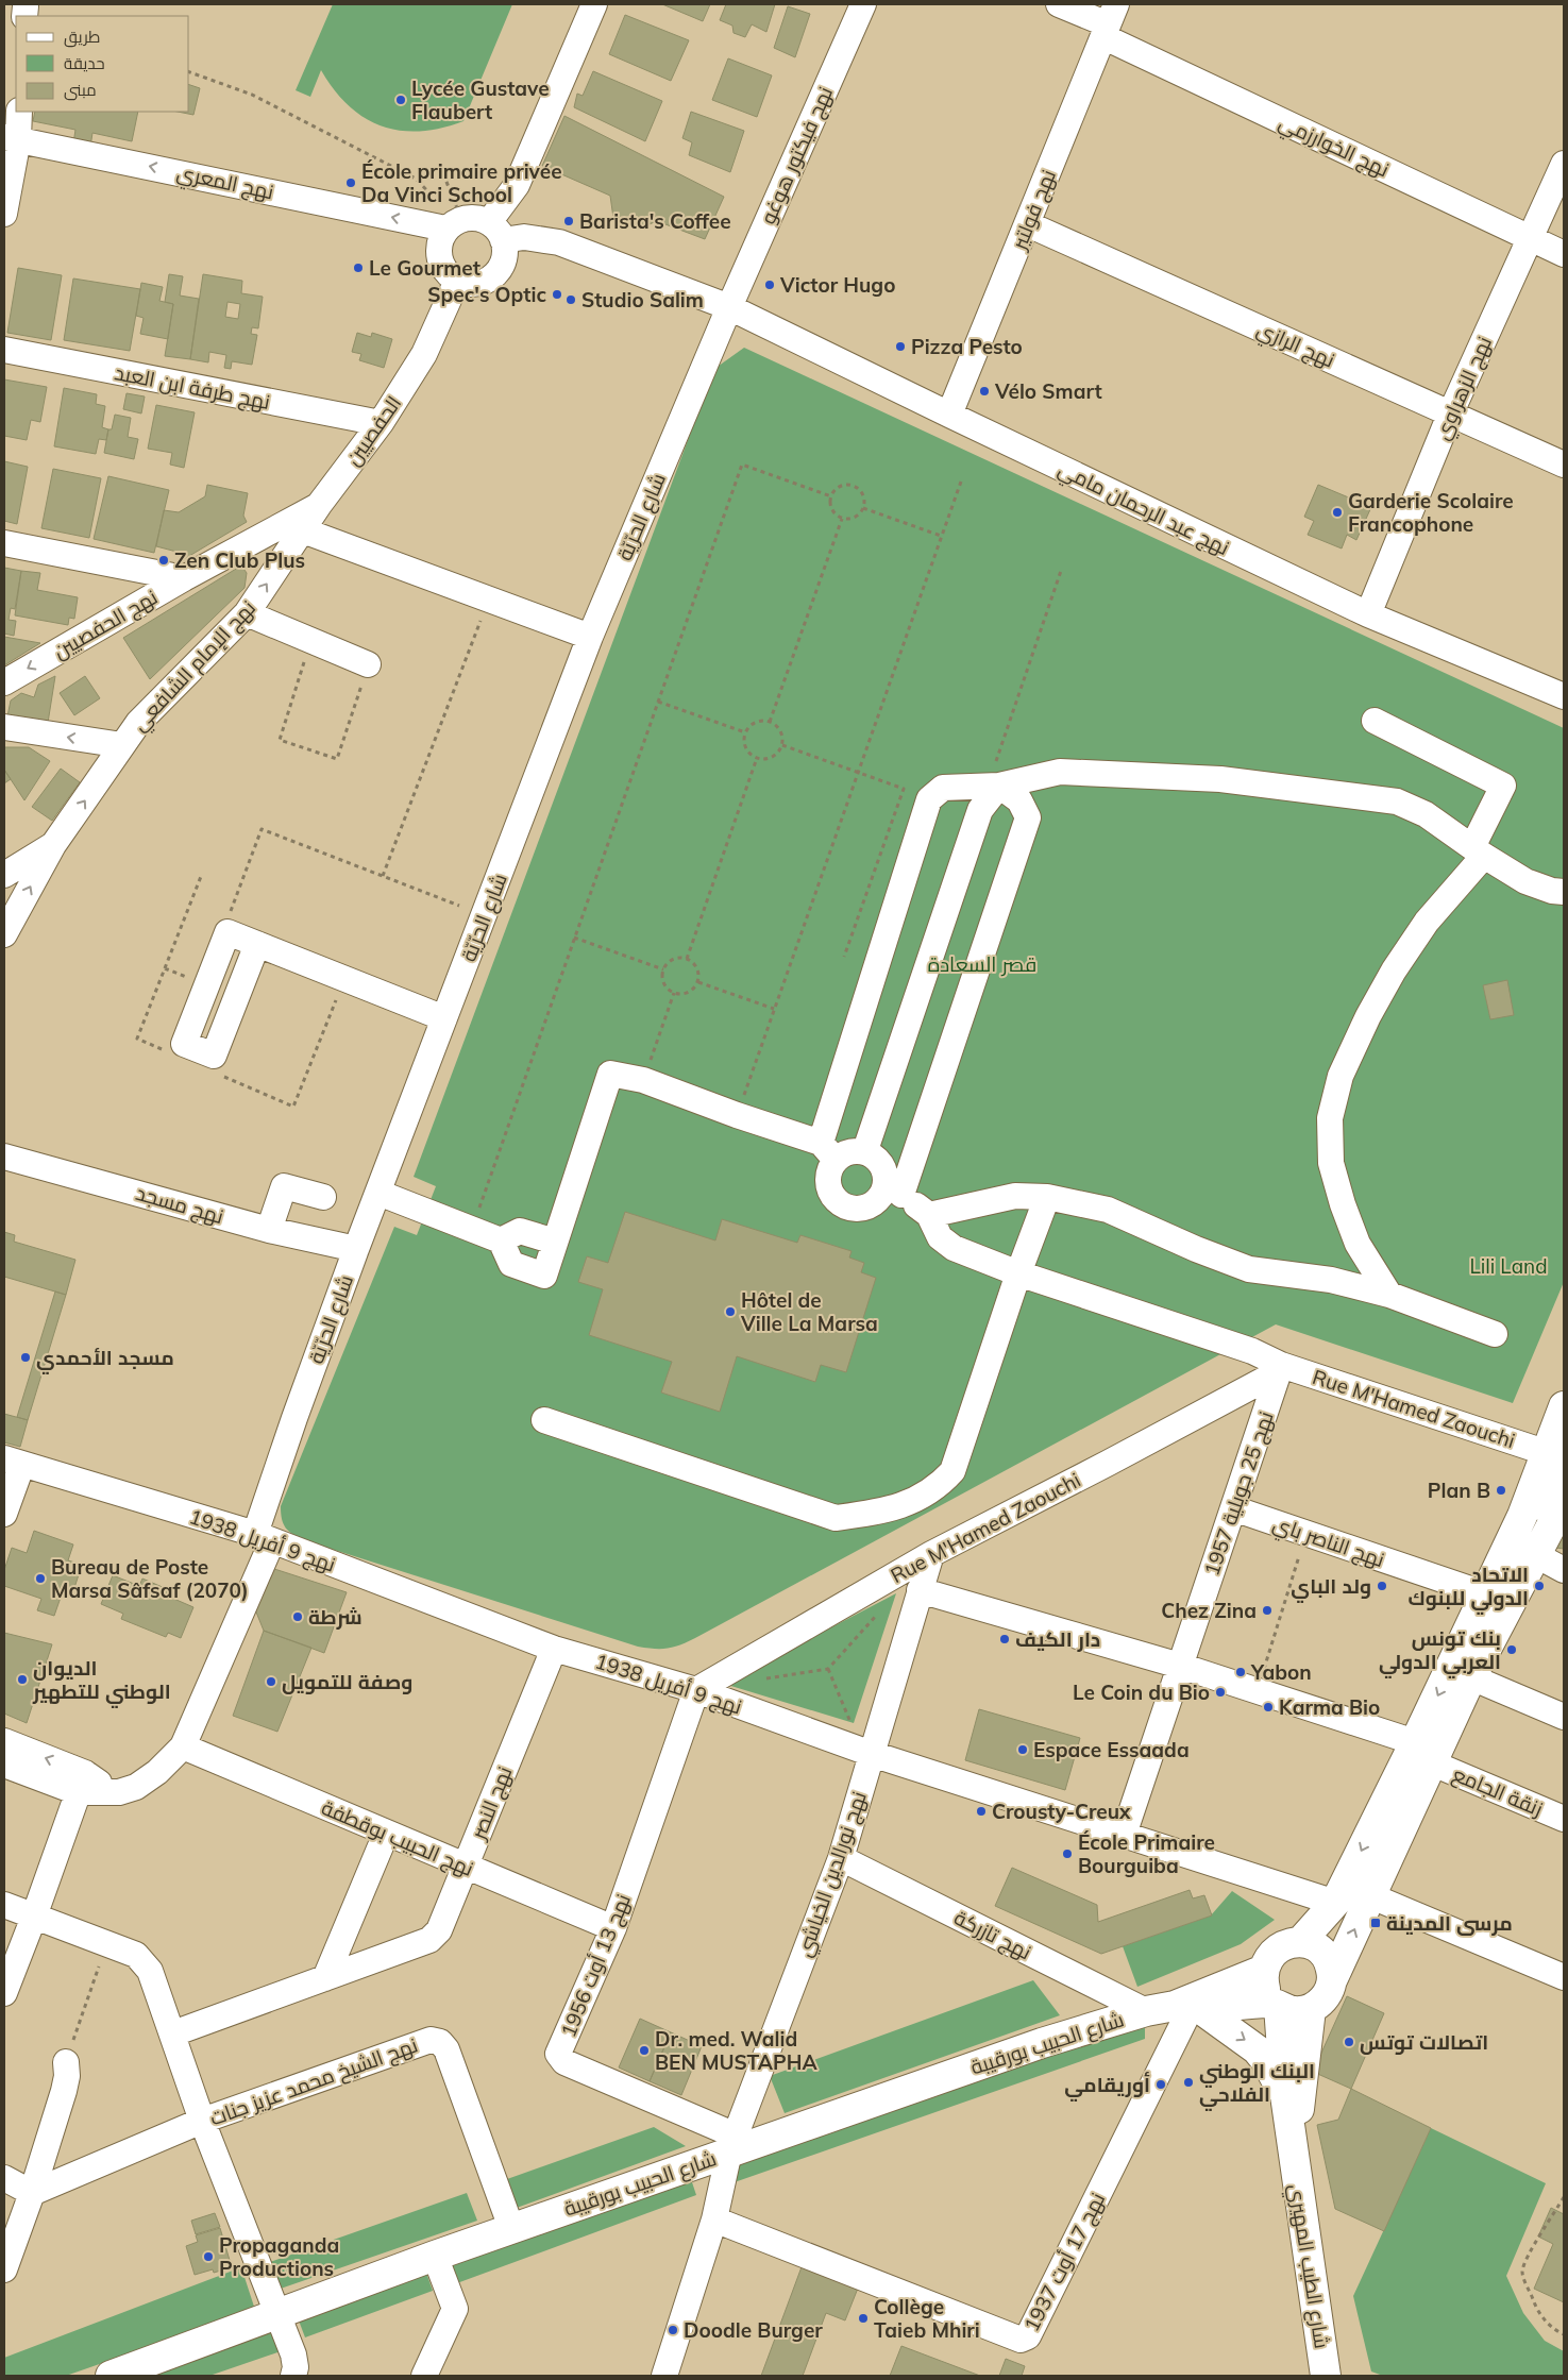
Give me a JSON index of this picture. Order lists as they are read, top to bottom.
{
  "streets": {
    "main road": ["شارع الحبيب بورقيبة", "شارع الطيب المهيري"],
    "street": [
      "نهج الخوارزمي",
      "نهج فيكتور هوغو",
      "نهج المعري",
      "نهج فولتير",
      "نهج الرازي",
      "نهج طرفة ابن العبد",
      "نهج الزهراوي",
      "الحفصيين",
      "نهج عبد الرحمان مامي",
      "شارع الحرّيّة",
      "نهج الحفصيين",
      "نهج الإمام الشافعي",
      "نهج مسجد",
      "Rue M'Hamed Zaouchi",
      "نهج 25 جويلية 1957",
      "نهج 9 أفريل 1938",
      "نهج الناصر باي",
      "زنقة الجامع",
      "نهج النصر",
      "نهج الحبيب بوقطفة",
      "نهج نورالدين الخياشي",
      "نهج تازركة",
      "نهج 13 أوت 1956",
      "نهج الشيخ محمد عزيز جنات",
      "نهج 17 أوت 1937"
    ]
  },
  "crossings": [
    ["نهج الخوارزمي", "نهج فولتير"],
    ["نهج الخوارزمي", "نهج الزهراوي"],
    ["نهج فيكتور هوغو", "نهج عبد الرحمان مامي"],
    ["نهج فيكتور هوغو", "شارع الحرّيّة"],
    ["نهج المعري", "الحفصيين"],
    ["نهج المعري", "نهج عبد الرحمان مامي"],
    ["نهج فولتير", "نهج الرازي"],
    ["نهج فولتير", "نهج عبد الرحمان مامي"],
    ["نهج الرازي", "نهج الزهراوي"],
    ["نهج طرفة ابن العبد", "الحفصيين"],
    ["نهج الزهراوي", "نهج عبد الرحمان مامي"],
    ["الحفصيين", "نهج عبد الرحمان مامي"],
    ["الحفصيين", "نهج الحفصيين"],
    ["الحفصيين", "نهج الإمام الشافعي"],
    ["نهج عبد الرحمان مامي", "شارع الحرّيّة"],
    ["شارع الحرّيّة", "نهج مسجد"],
    ["شارع الحرّيّة", "نهج 9 أفريل 1938"],
    ["شارع الحرّيّة", "نهج الحبيب بوقطفة"],
    ["نهج الحفصيين", "نهج الإمام الشافعي"],
    ["Rue M'Hamed Zaouchi", "نهج 25 جويلية 1957"],
    ["Rue M'Hamed Zaouchi", "نهج 9 أفريل 1938"],
    ["Rue M'Hamed Zaouchi", "نهج نورالدين الخياشي"],
    ["Rue M'Hamed Zaouchi", "نهج 13 أوت 1956"],
    ["نهج 25 جويلية 1957", "نهج 9 أفريل 1938"],
    ["نهج 25 جويلية 1957", "نهج الناصر باي"],
    ["نهج 25 جويلية 1957", "زنقة الجامع"],
    ["نهج 9 أفريل 1938", "نهج النصر"],
    ["نهج 9 أفريل 1938", "نهج نورالدين الخياشي"],
    ["نهج 9 أفريل 1938", "نهج 13 أوت 1956"],
    ["زنقة الجامع", "نهج نورالدين الخياشي"],
    ["نهج النصر", "نهج الحبيب بوقطفة"],
    ["نهج الحبيب بوقطفة", "نهج 13 أوت 1956"],
    ["نهج نورالدين الخياشي", "نهج تازركة"],
    ["نهج نورالدين الخياشي", "نهج 13 أوت 1956"],
    ["نهج نورالدين الخياشي", "شارع الحبيب بورقيبة"],
    ["نهج نورالدين الخياشي", "نهج 17 أوت 1937"],
    ["نهج تازركة", "شارع الحبيب بورقيبة"],
    ["نهج 13 أوت 1956", "شارع الحبيب بورقيبة"],
    ["شارع الحبيب بورقيبة", "نهج الشيخ محمد عزيز جنات"],
    ["شارع الحبيب بورقيبة", "نهج 17 أوت 1937"]
  ],
  "one_way": ["نهج المعري", "نهج الحفصيين", "نهج الإمام الشافعي"],
  "parks": ["قصر السعادة", "Lili Land"],
  "places": {
    "other": [
      "Lycée Gustave Flaubert",
      "École primaire privée Da Vinci School",
      "Barista's Coffee",
      "Le Gourmet",
      "Victor Hugo",
      "Spec's Optic",
      "Studio Salim",
      "Pizza Pesto",
      "Vélo Smart",
      "Garderie Scolaire Francophone",
      "Zen Club Plus",
      "Hôtel de Ville La Marsa",
      "مسجد الأحمدي",
      "Plan B",
      "Bureau de Poste Marsa Sâfsaf (2070)",
      "ولد الباي",
      "الاتحاد الدولي للبنوك",
      "Chez Zina",
      "شرطة",
      "دار الكيف",
      "بنك تونس العربي الدولي",
      "Yabon",
      "الديوان الوطني للتطهير",
      "وصفة للتمويل",
      "Le Coin du Bio",
      "Karma Bio",
      "Espace Essaada",
      "Crousty-Creux",
      "École Primaire Bourguiba",
      "اتصالات توتس",
      "Dr. med. Walid BEN MUSTAPHA",
      "البنك الوطني الفلاحي",
      "أوريقامي",
      "Propaganda Productions",
      "Collège Taieb Mhiri",
      "Doodle Burger"
    ],
    "transit": ["مرسى المدينة"]
  },
  "legend": ["طريق", "حديقة", "مبنى"]
}
